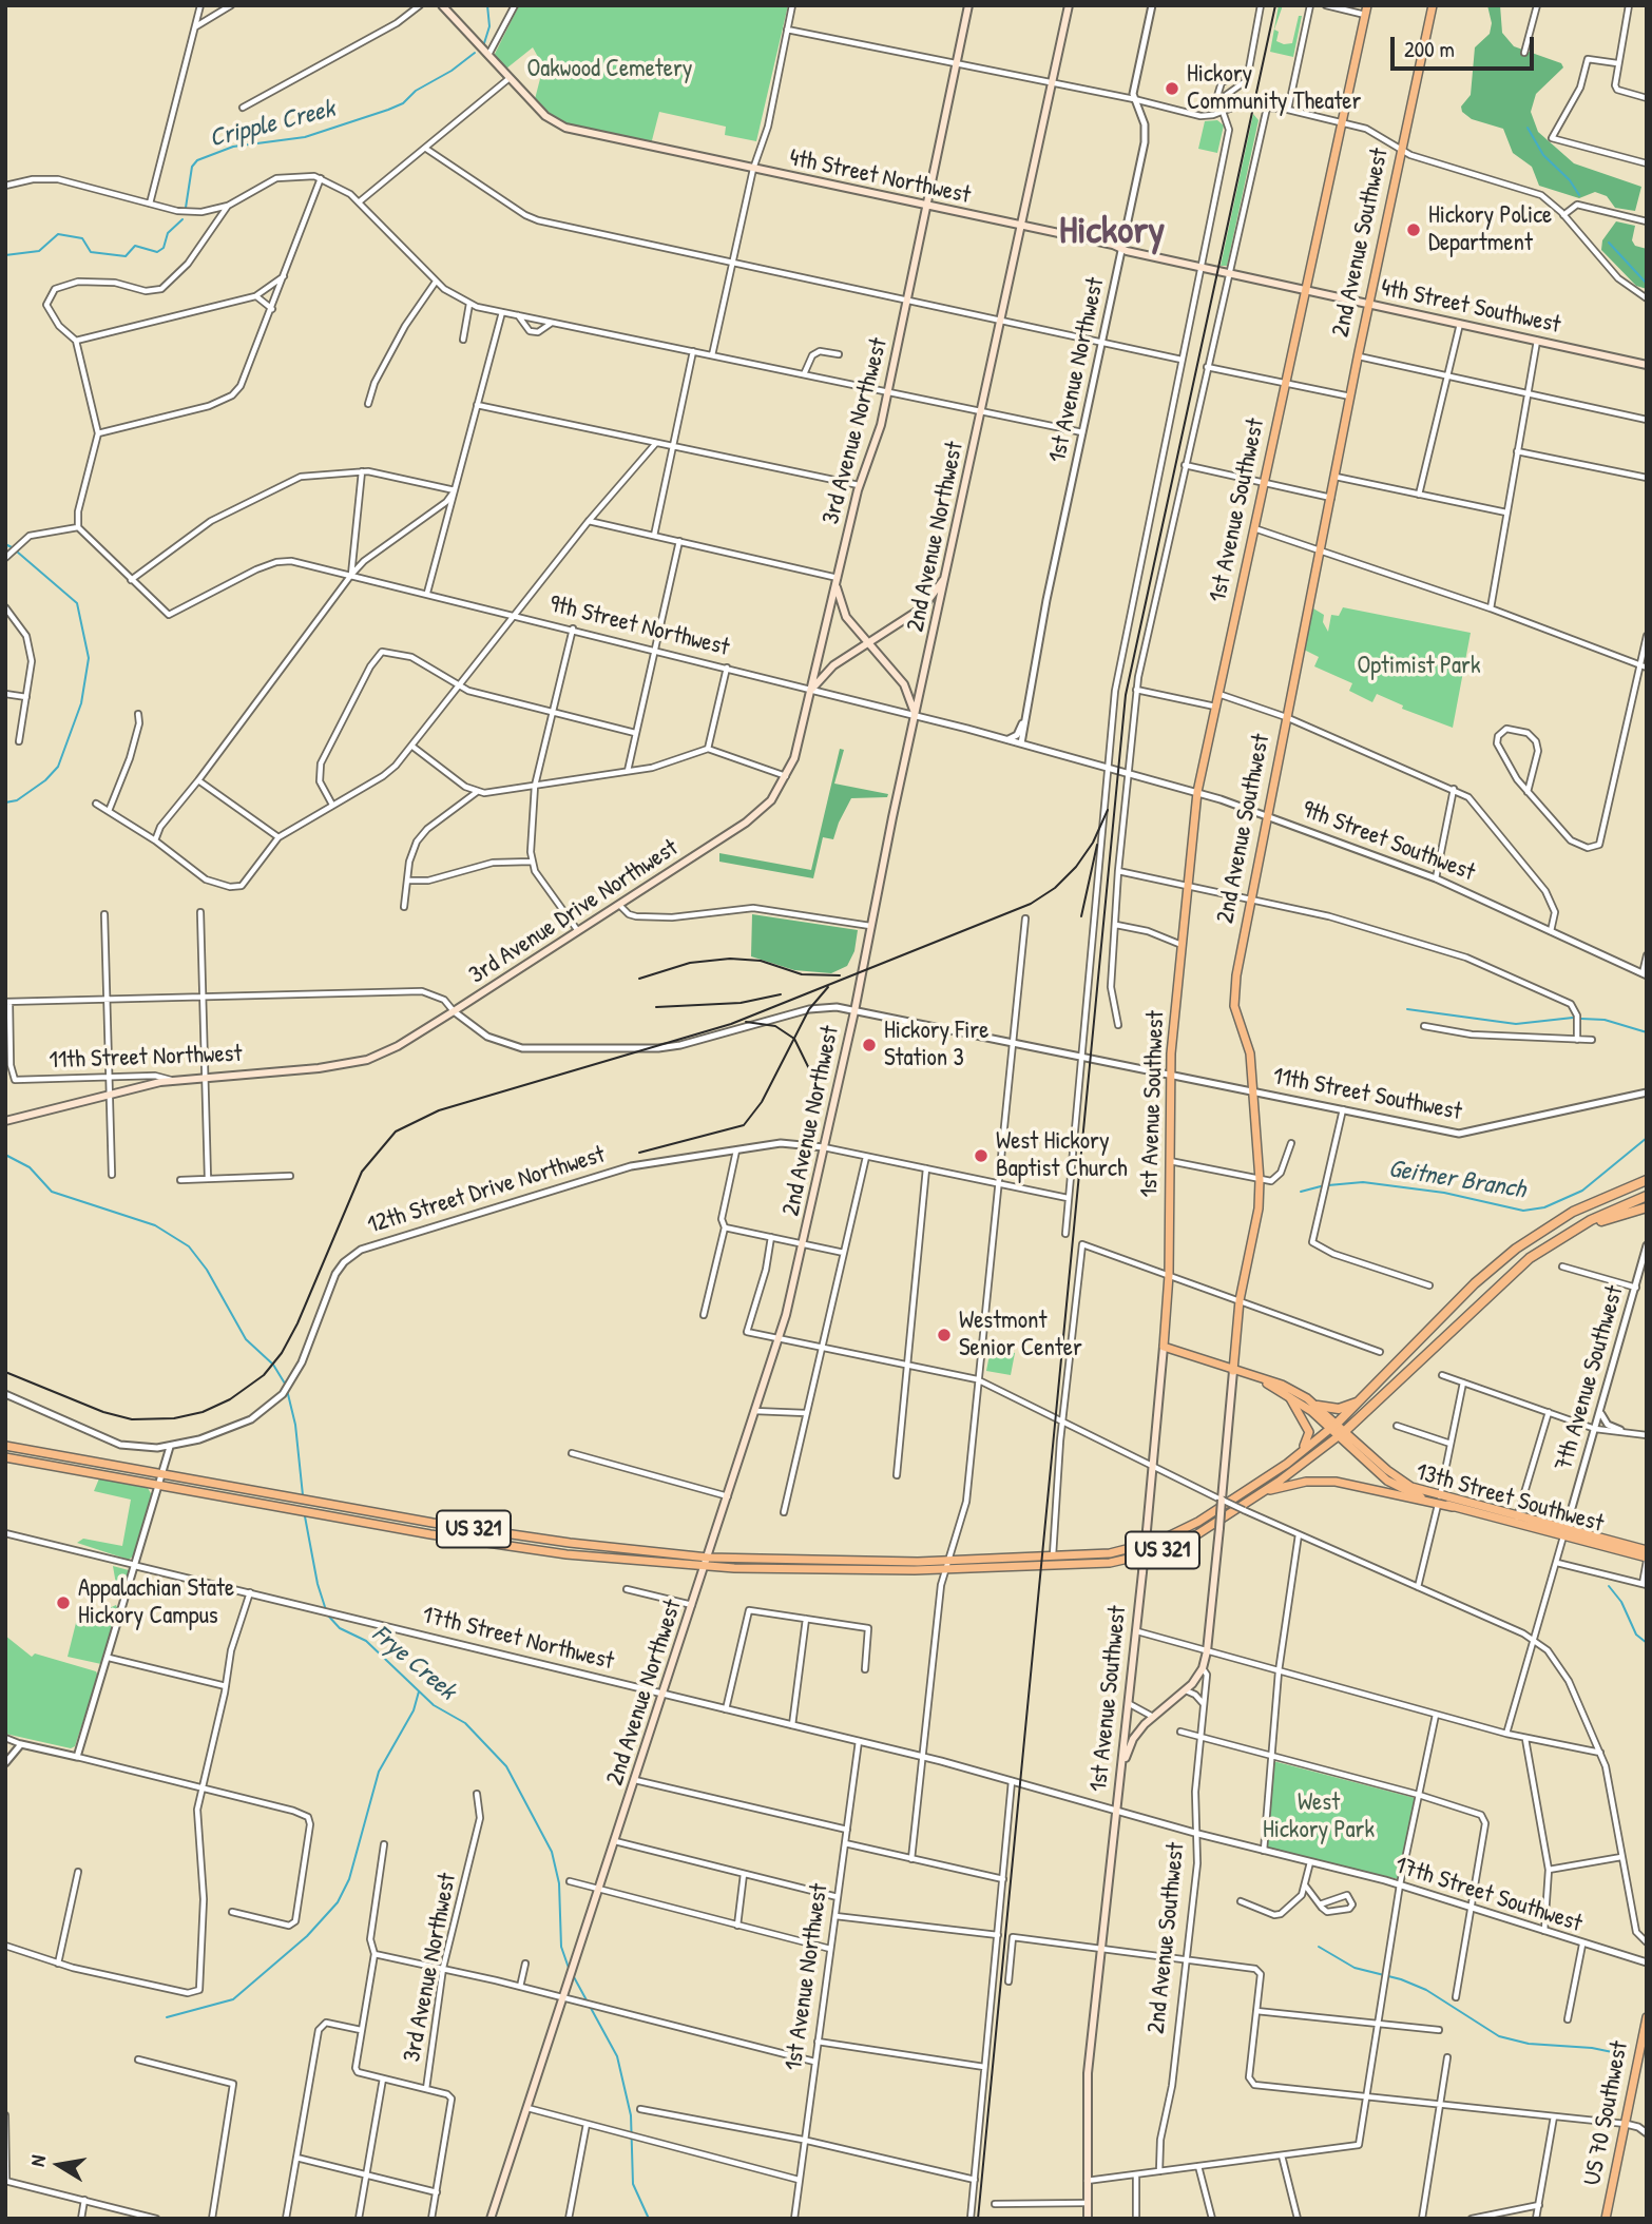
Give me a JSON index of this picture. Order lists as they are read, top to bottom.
{
  "streets": {
    "highway": ["US 321"],
    "main road": [
      "4th Street Northwest",
      "2nd Avenue Southwest",
      "4th Street Southwest",
      "3rd Avenue Northwest",
      "1st Avenue Southwest",
      "2nd Avenue Northwest",
      "3rd Avenue Drive Northwest",
      "11th Street Northwest",
      "13th Street Southwest",
      "US 70 Southwest"
    ],
    "street": [
      "1st Avenue Northwest",
      "9th Street Northwest",
      "9th Street Southwest",
      "11th Street Southwest",
      "12th Street Drive Northwest",
      "7th Avenue Southwest",
      "17th Street Northwest",
      "17th Street Southwest"
    ]
  },
  "crossings": [
    ["4th Street Northwest", "4th Street Southwest"],
    ["4th Street Northwest", "1st Avenue Northwest"],
    ["4th Street Northwest", "3rd Avenue Northwest"],
    ["4th Street Northwest", "2nd Avenue Northwest"],
    ["2nd Avenue Southwest", "4th Street Southwest"],
    ["2nd Avenue Southwest", "1st Avenue Southwest"],
    ["2nd Avenue Southwest", "9th Street Southwest"],
    ["2nd Avenue Southwest", "11th Street Southwest"],
    ["2nd Avenue Southwest", "13th Street Southwest"],
    ["2nd Avenue Southwest", "17th Street Southwest"],
    ["4th Street Southwest", "1st Avenue Southwest"],
    ["1st Avenue Northwest", "9th Street Northwest"],
    ["1st Avenue Northwest", "17th Street Northwest"],
    ["3rd Avenue Northwest", "9th Street Northwest"],
    ["3rd Avenue Northwest", "3rd Avenue Drive Northwest"],
    ["1st Avenue Southwest", "9th Street Southwest"],
    ["1st Avenue Southwest", "11th Street Southwest"],
    ["1st Avenue Southwest", "13th Street Southwest"],
    ["1st Avenue Southwest", "17th Street Southwest"],
    ["2nd Avenue Northwest", "9th Street Northwest"],
    ["2nd Avenue Northwest", "12th Street Drive Northwest"],
    ["2nd Avenue Northwest", "US 321"],
    ["2nd Avenue Northwest", "17th Street Northwest"],
    ["9th Street Northwest", "9th Street Southwest"],
    ["3rd Avenue Drive Northwest", "11th Street Northwest"],
    ["7th Avenue Southwest", "13th Street Southwest"],
    ["13th Street Southwest", "US 321"],
    ["17th Street Northwest", "17th Street Southwest"]
  ],
  "districts": ["Hickory"],
  "water": ["Cripple Creek", "Geitner Branch", "Frye Creek"],
  "parks": ["Oakwood Cemetery", "Optimist Park", "West Hickory Park"],
  "places": [
    "Hickory Community Theater",
    "Hickory Police Department",
    "Hickory Fire Station 3",
    "West Hickory Baptist Church",
    "Westmont Senior Center",
    "Appalachian State Hickory Campus"
  ],
  "scale_bar": "200 m",
  "north": "left"
}
